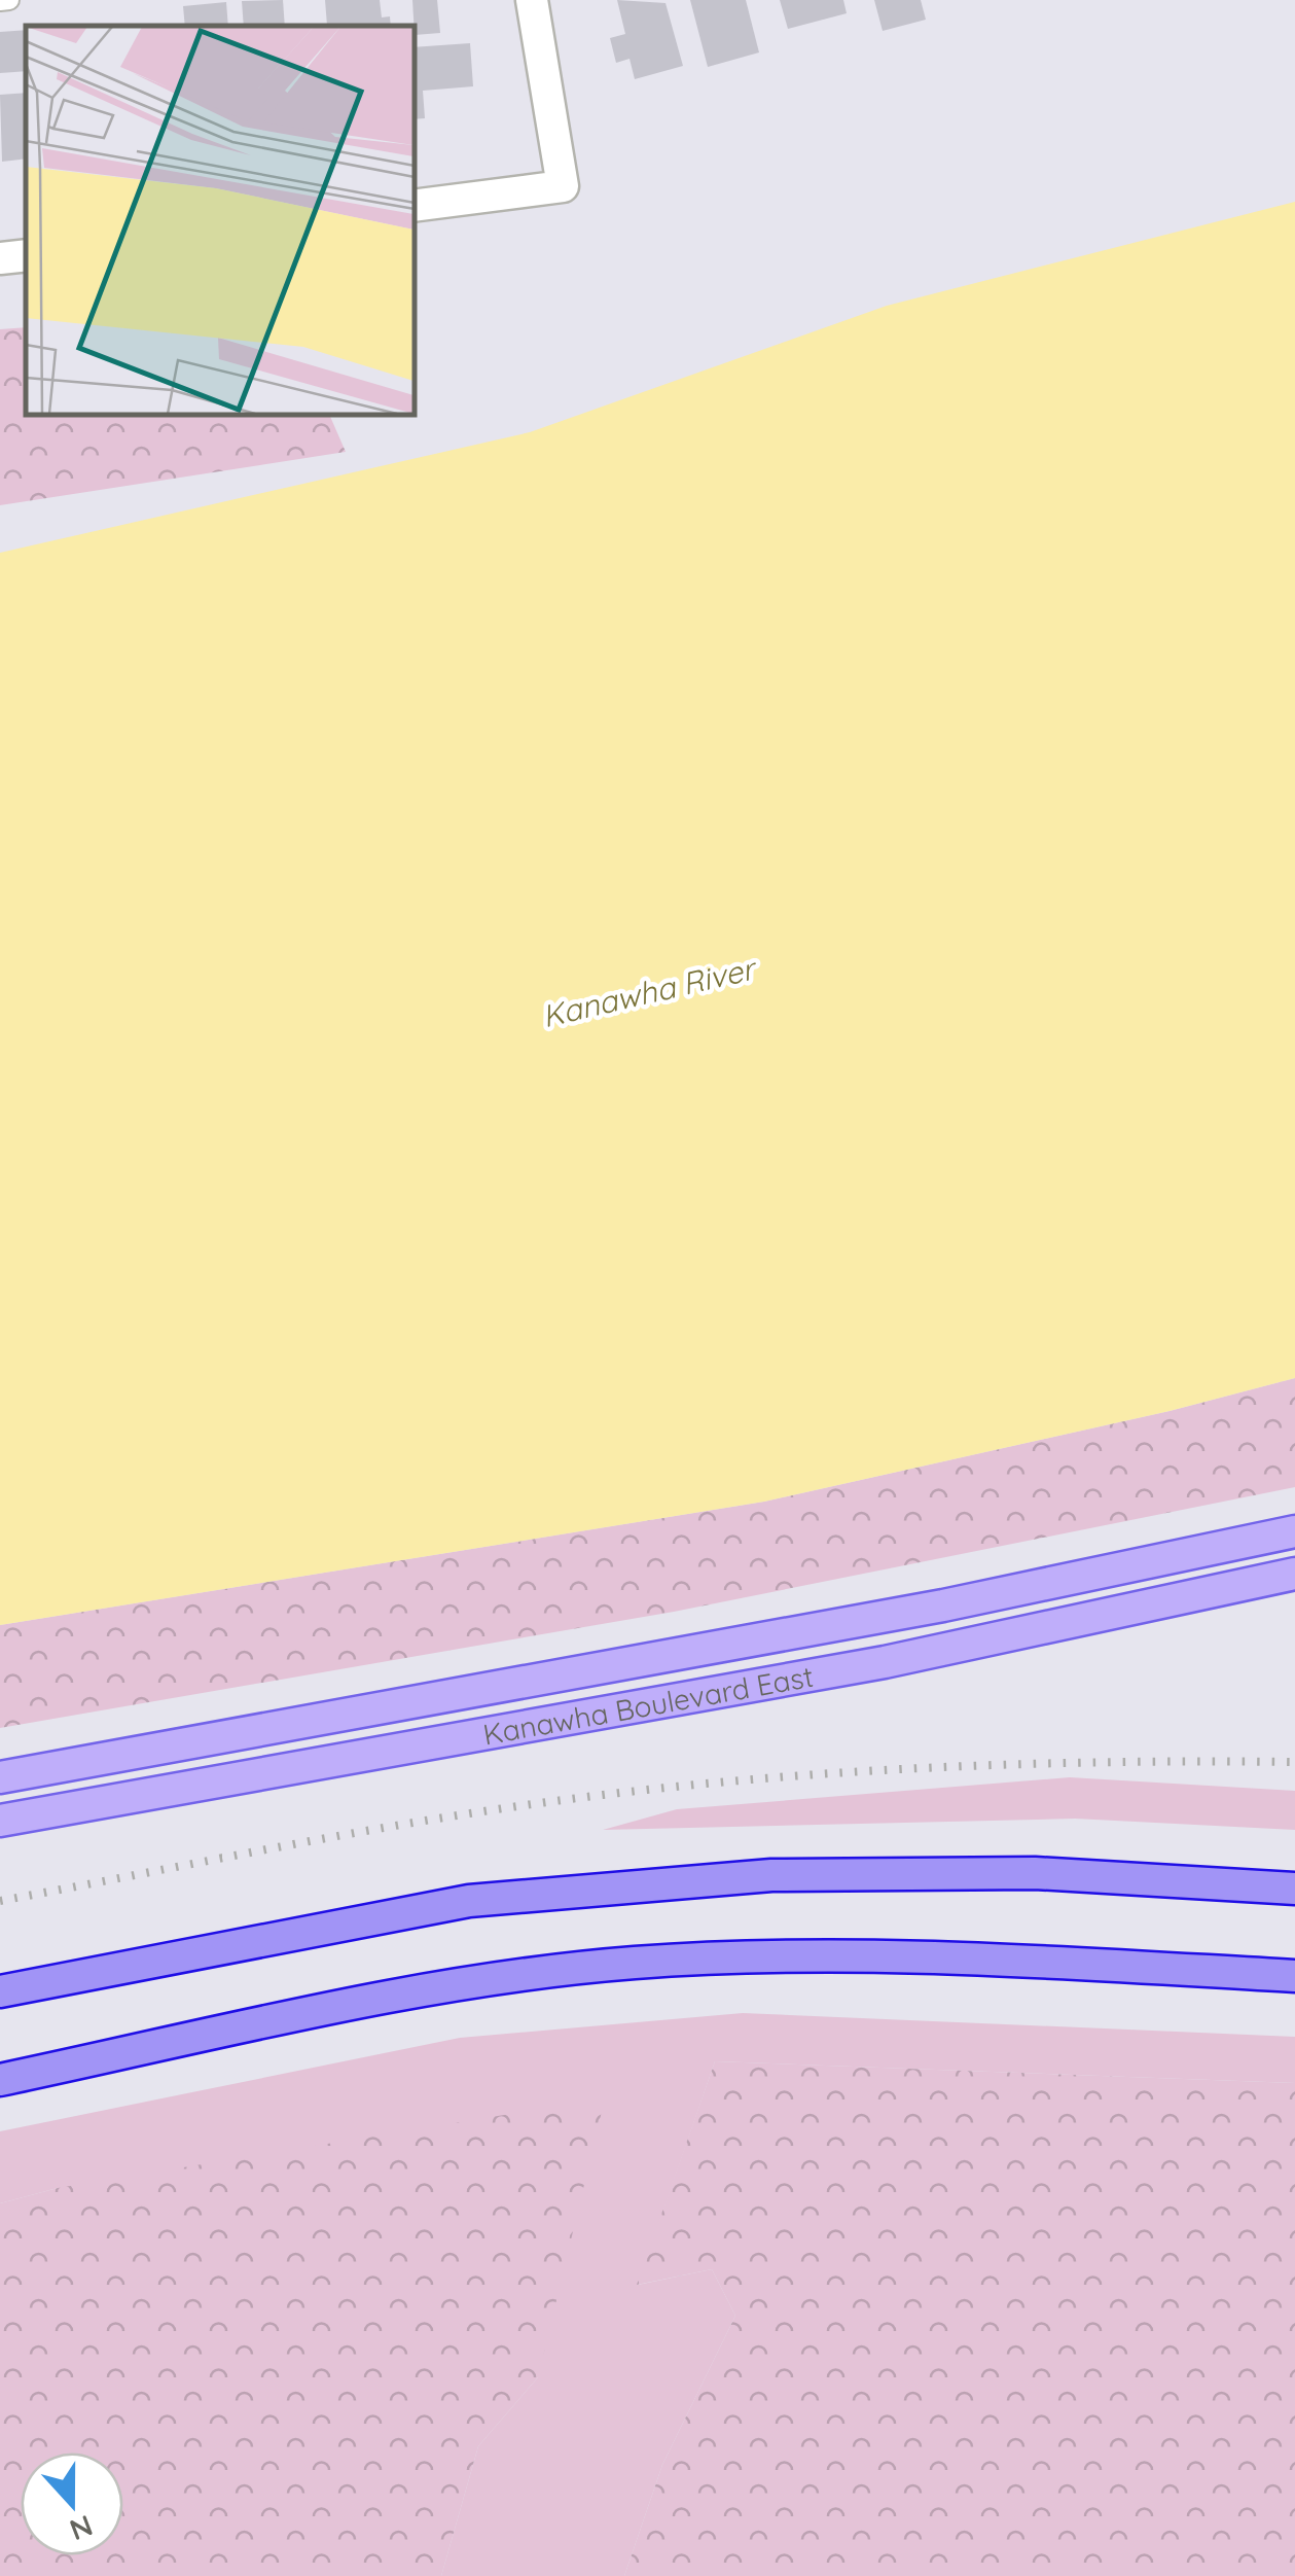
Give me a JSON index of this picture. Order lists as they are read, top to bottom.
{
  "streets": {
    "main road": ["Kanawha Boulevard East"]
  },
  "water": ["Kanawha River"],
  "north": "bottom"
}
